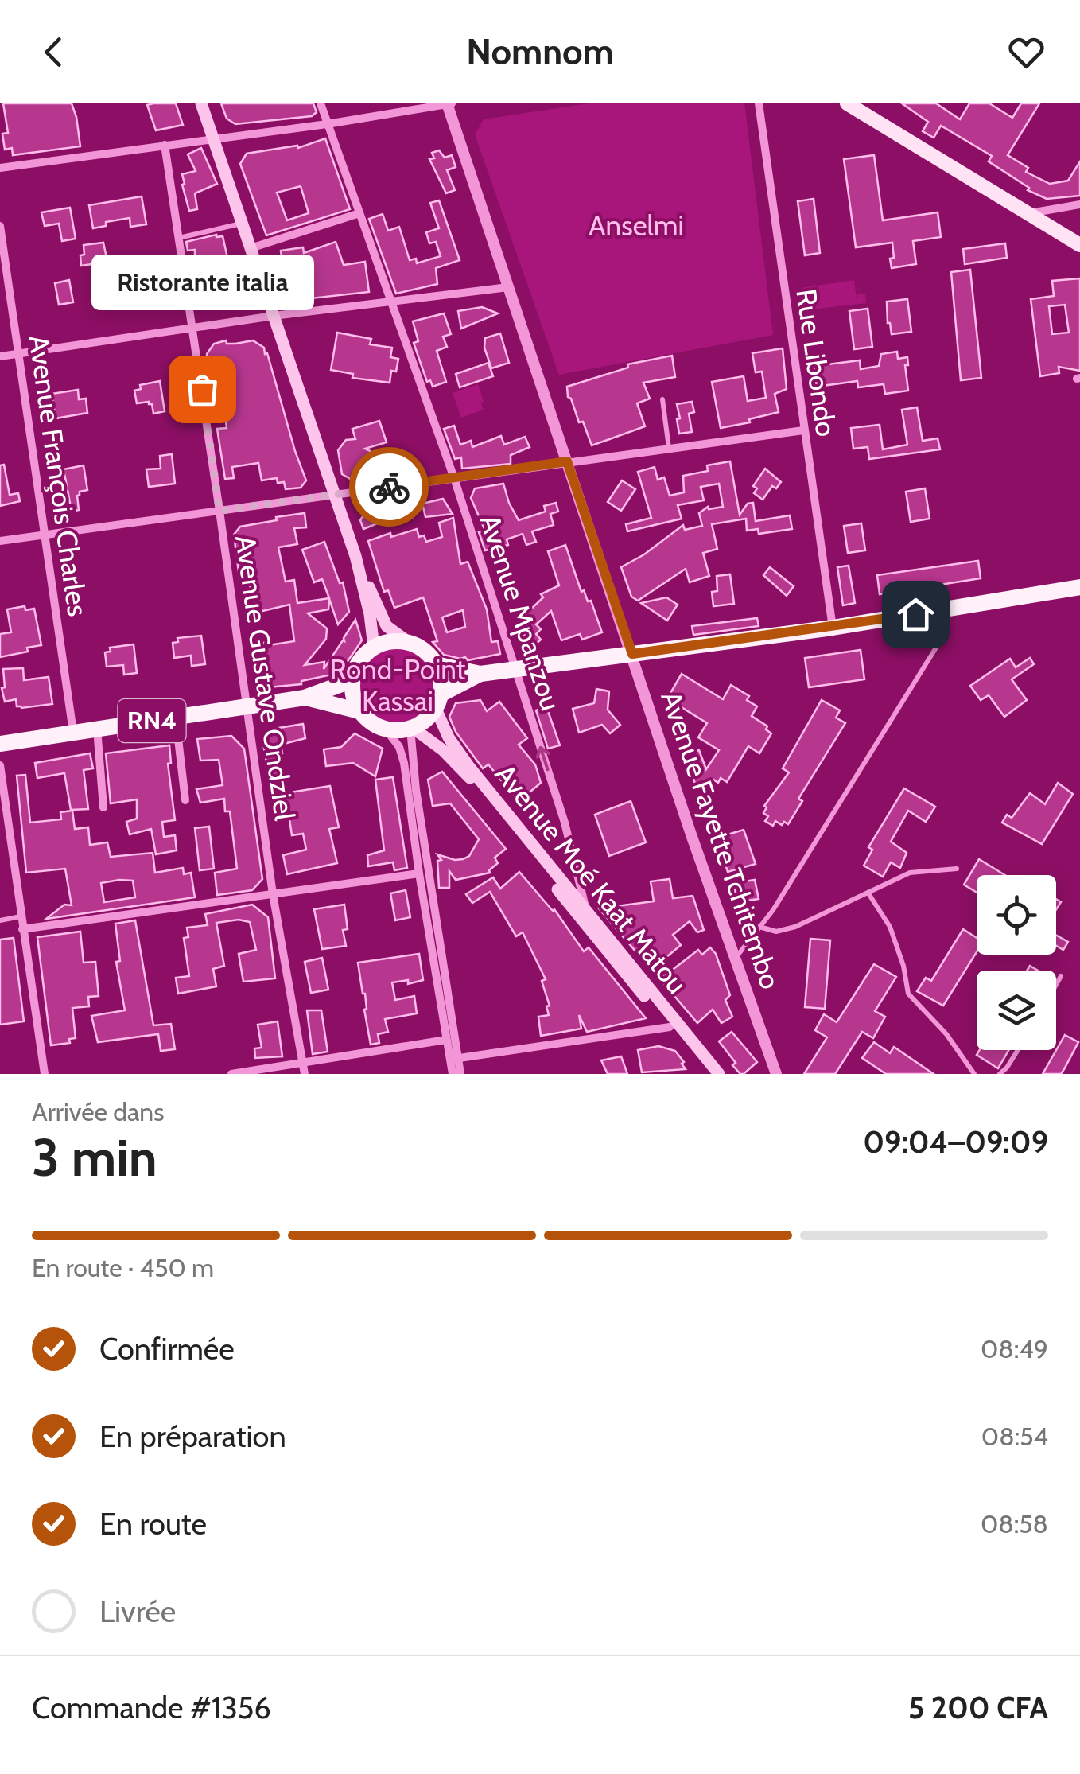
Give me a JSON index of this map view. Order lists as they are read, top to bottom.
{
  "streets": {
    "highway": ["RN4"],
    "main road": ["Avenue Moé Kaat Matou"],
    "street": [
      "Rue Libondo",
      "Avenue François Charles",
      "Avenue Mpanzou",
      "Avenue Gustave Ondziel",
      "Avenue Fayette Tchitembo"
    ]
  },
  "crossings": [
    ["Avenue François Charles", "RN4"],
    ["Avenue Mpanzou", "Avenue Moé Kaat Matou"],
    ["Avenue Gustave Ondziel", "RN4"],
    ["RN4", "Avenue Moé Kaat Matou"]
  ],
  "parks": ["Anselmi", "Rond-Point Kassai"],
  "places": ["Ristorante italia"],
  "page": {
    "header": "Nomnom",
    "bubble": "Ristorante italia",
    "heading": ["3 min", "Arrivée dans", "09:04–09:09"],
    "panel": ["Commande #1356", "5 200 CFA"],
    "bar": "En route · 450 m",
    "list": [
      ["Confirmée", "08:49"],
      ["En préparation", "08:54"],
      ["En route", "08:58"],
      "Livrée"
    ]
  }
}
